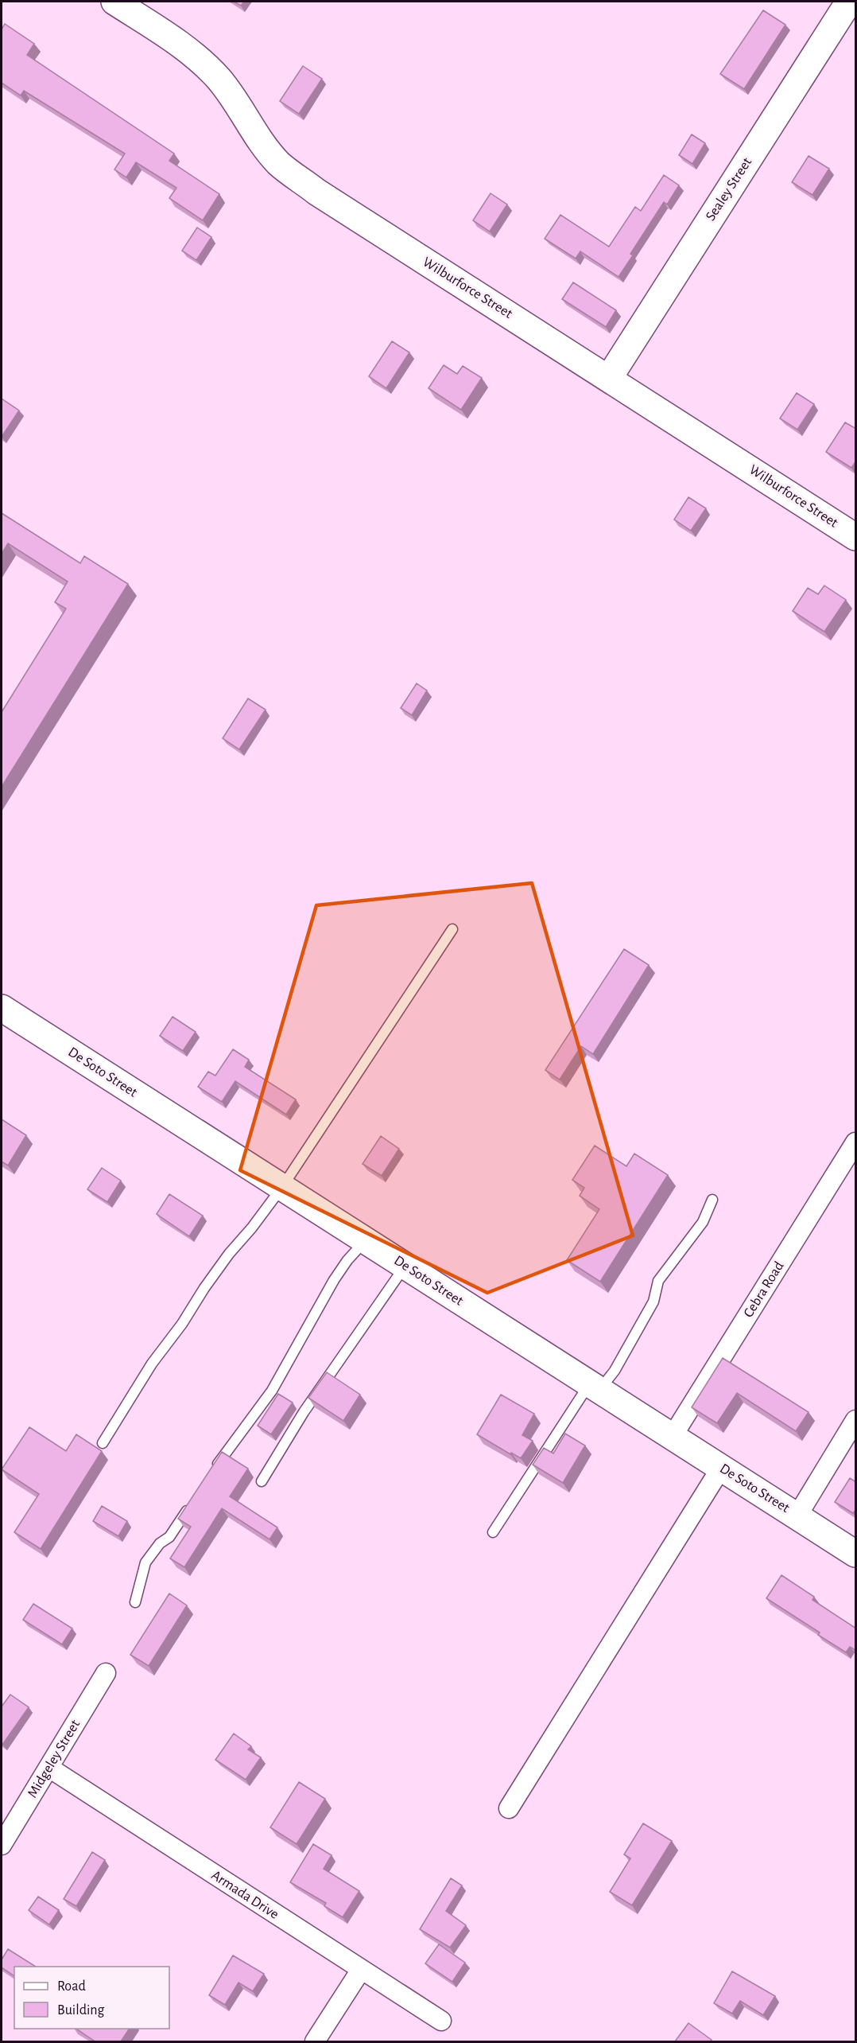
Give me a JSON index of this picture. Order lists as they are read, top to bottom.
{
  "streets": {
    "street": [
      "Sealey Street",
      "Wilburforce Street",
      "De Soto Street",
      "Cebra Road",
      "Midgeley Street",
      "Armada Drive"
    ]
  },
  "crossings": [
    ["Sealey Street", "Wilburforce Street"],
    ["De Soto Street", "Cebra Road"],
    ["Midgeley Street", "Armada Drive"]
  ],
  "legend": ["Road", "Building"]
}
